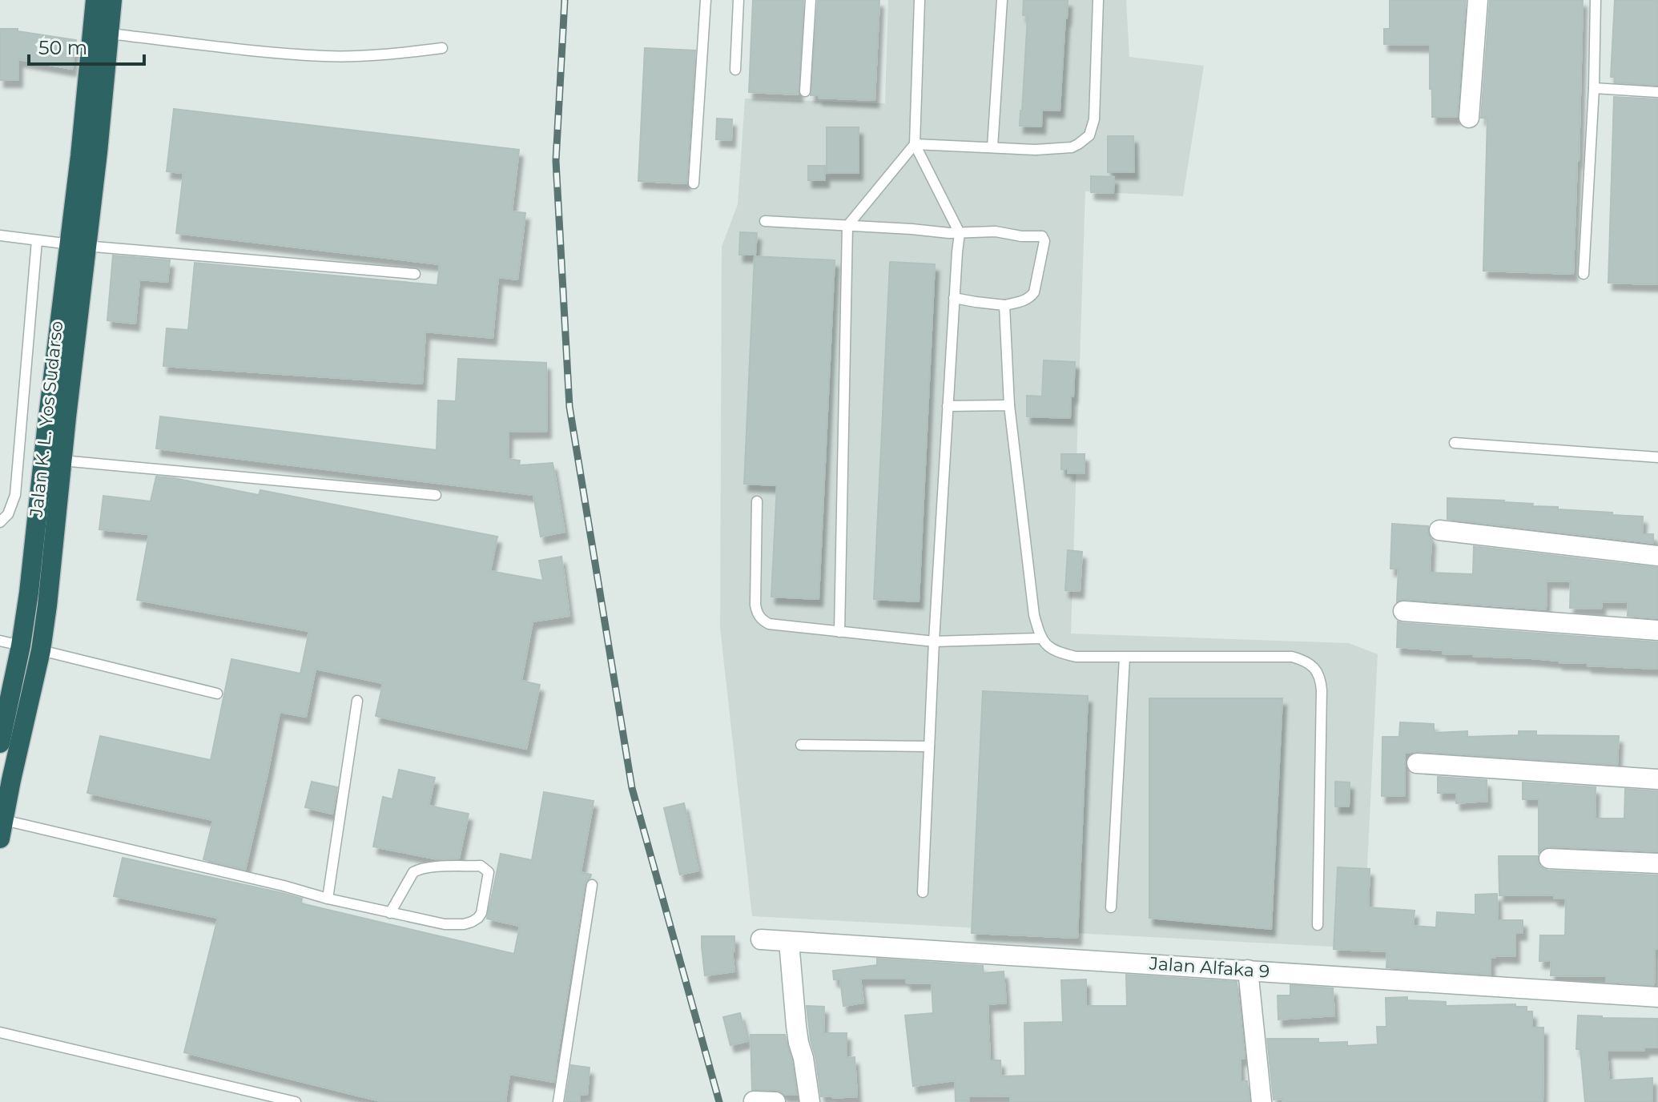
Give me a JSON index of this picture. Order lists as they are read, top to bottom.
{
  "streets": {
    "highway": ["Jalan K. L. Yos Sudarso"],
    "street": ["Jalan Alfaka 9"]
  },
  "scale_bar": "50 m"
}
